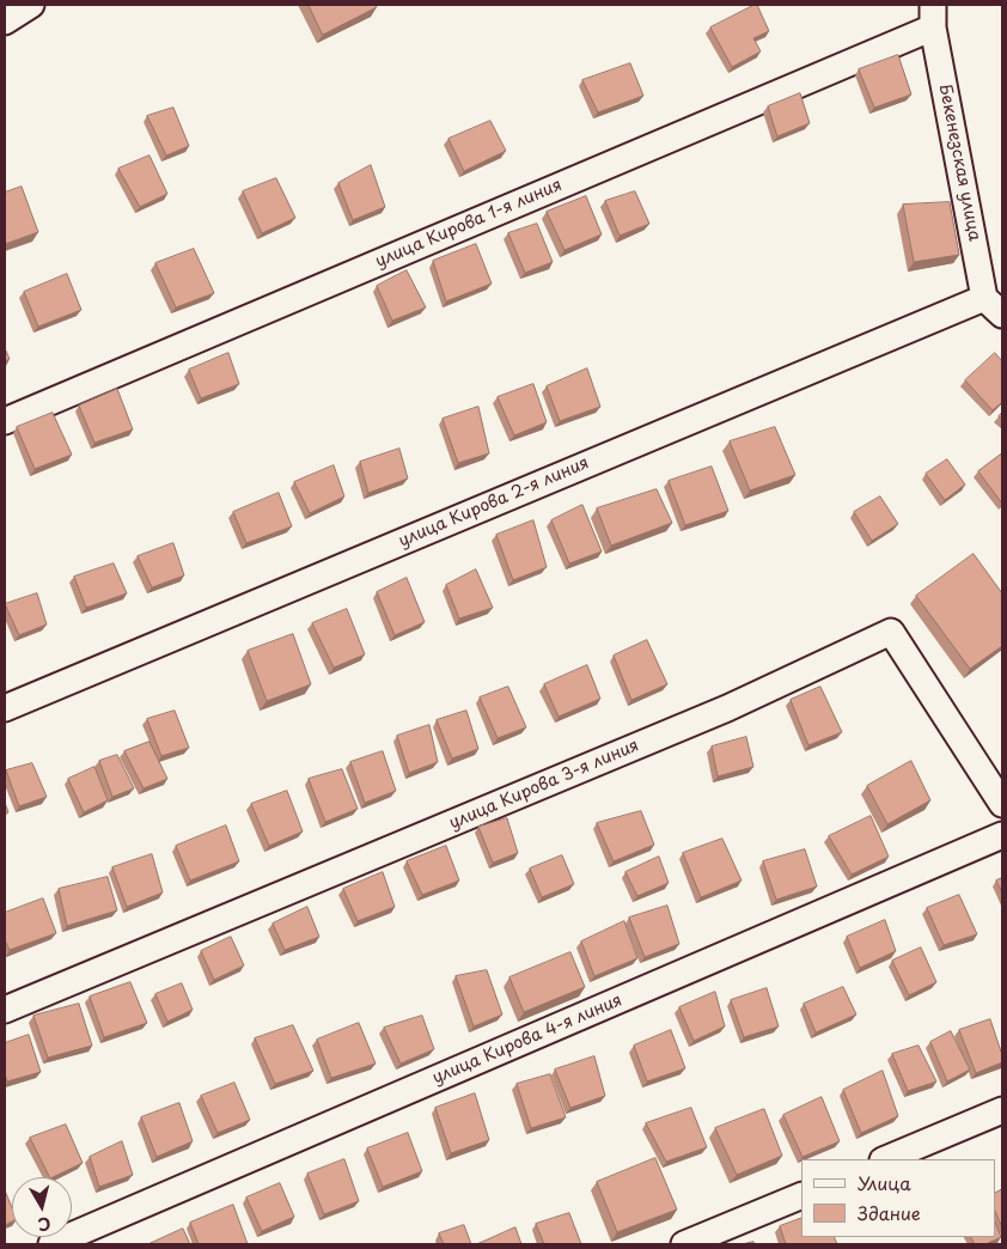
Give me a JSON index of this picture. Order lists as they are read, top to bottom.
{
  "streets": {
    "street": [
      "Бекенезская улица",
      "улица Кирова 1-я линия",
      "улица Кирова 2-я линия",
      "улица Кирова 3-я линия",
      "улица Кирова 4-я линия"
    ]
  },
  "crossings": [
    ["Бекенезская улица", "улица Кирова 1-я линия"],
    ["Бекенезская улица", "улица Кирова 2-я линия"]
  ],
  "legend": ["Улица", "Здание"],
  "north": "bottom"
}
